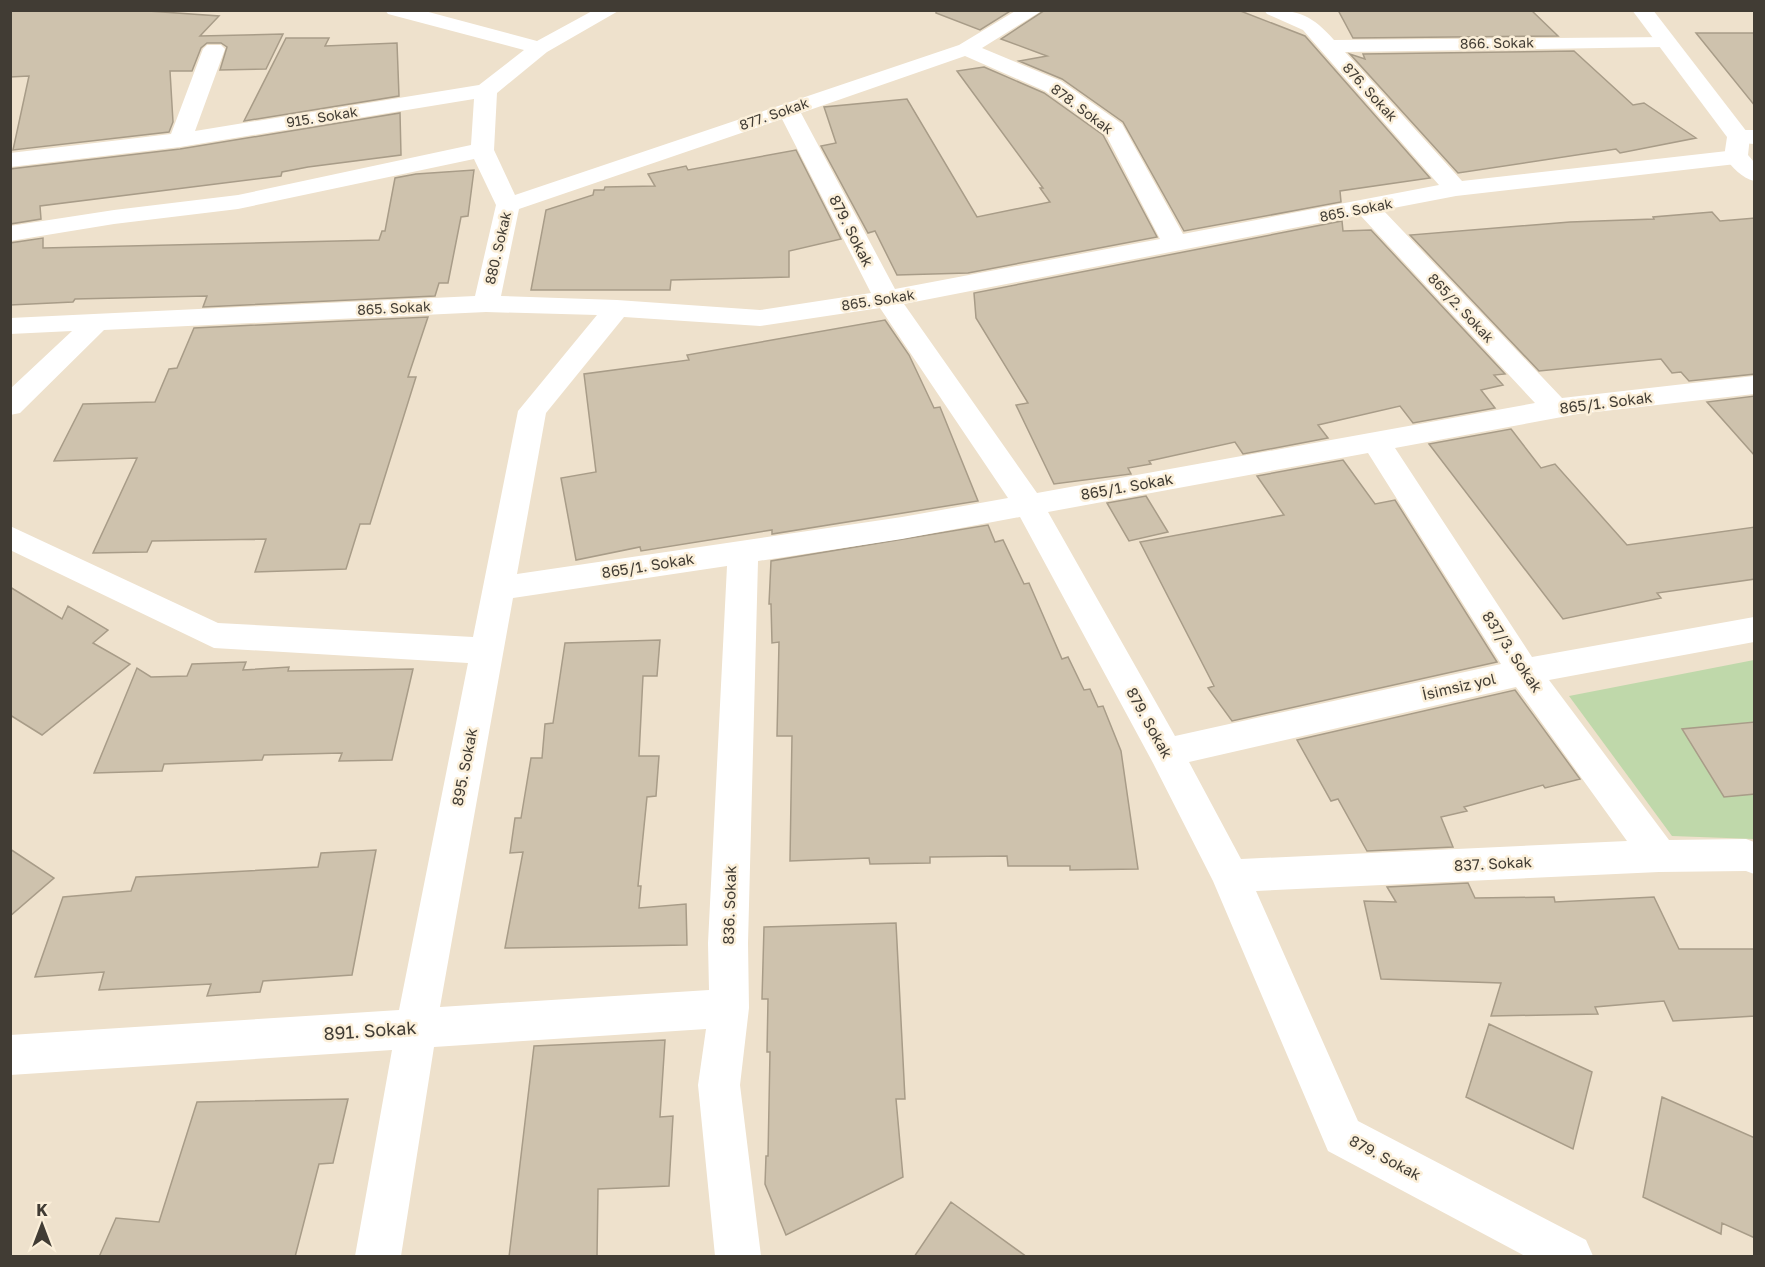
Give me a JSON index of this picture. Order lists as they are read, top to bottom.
{
  "streets": {
    "street": [
      "866. Sokak",
      "876. Sokak",
      "878. Sokak",
      "877. Sokak",
      "915. Sokak",
      "865. Sokak",
      "879. Sokak",
      "880. Sokak",
      "865/2. Sokak",
      "865/1. Sokak",
      "837/3. Sokak",
      "İsimsiz yol",
      "895. Sokak",
      "837. Sokak",
      "836. Sokak",
      "891. Sokak"
    ]
  },
  "crossings": [
    ["866. Sokak", "876. Sokak"],
    ["876. Sokak", "865. Sokak"],
    ["878. Sokak", "877. Sokak"],
    ["878. Sokak", "865. Sokak"],
    ["877. Sokak", "879. Sokak"],
    ["877. Sokak", "880. Sokak"],
    ["915. Sokak", "880. Sokak"],
    ["865. Sokak", "879. Sokak"],
    ["865. Sokak", "880. Sokak"],
    ["865. Sokak", "865/2. Sokak"],
    ["865. Sokak", "895. Sokak"],
    ["879. Sokak", "865/1. Sokak"],
    ["879. Sokak", "İsimsiz yol"],
    ["879. Sokak", "837. Sokak"],
    ["865/2. Sokak", "865/1. Sokak"],
    ["865/1. Sokak", "837/3. Sokak"],
    ["865/1. Sokak", "895. Sokak"],
    ["865/1. Sokak", "836. Sokak"],
    ["837/3. Sokak", "İsimsiz yol"],
    ["837/3. Sokak", "837. Sokak"],
    ["895. Sokak", "891. Sokak"],
    ["836. Sokak", "891. Sokak"]
  ],
  "north": "top"
}
